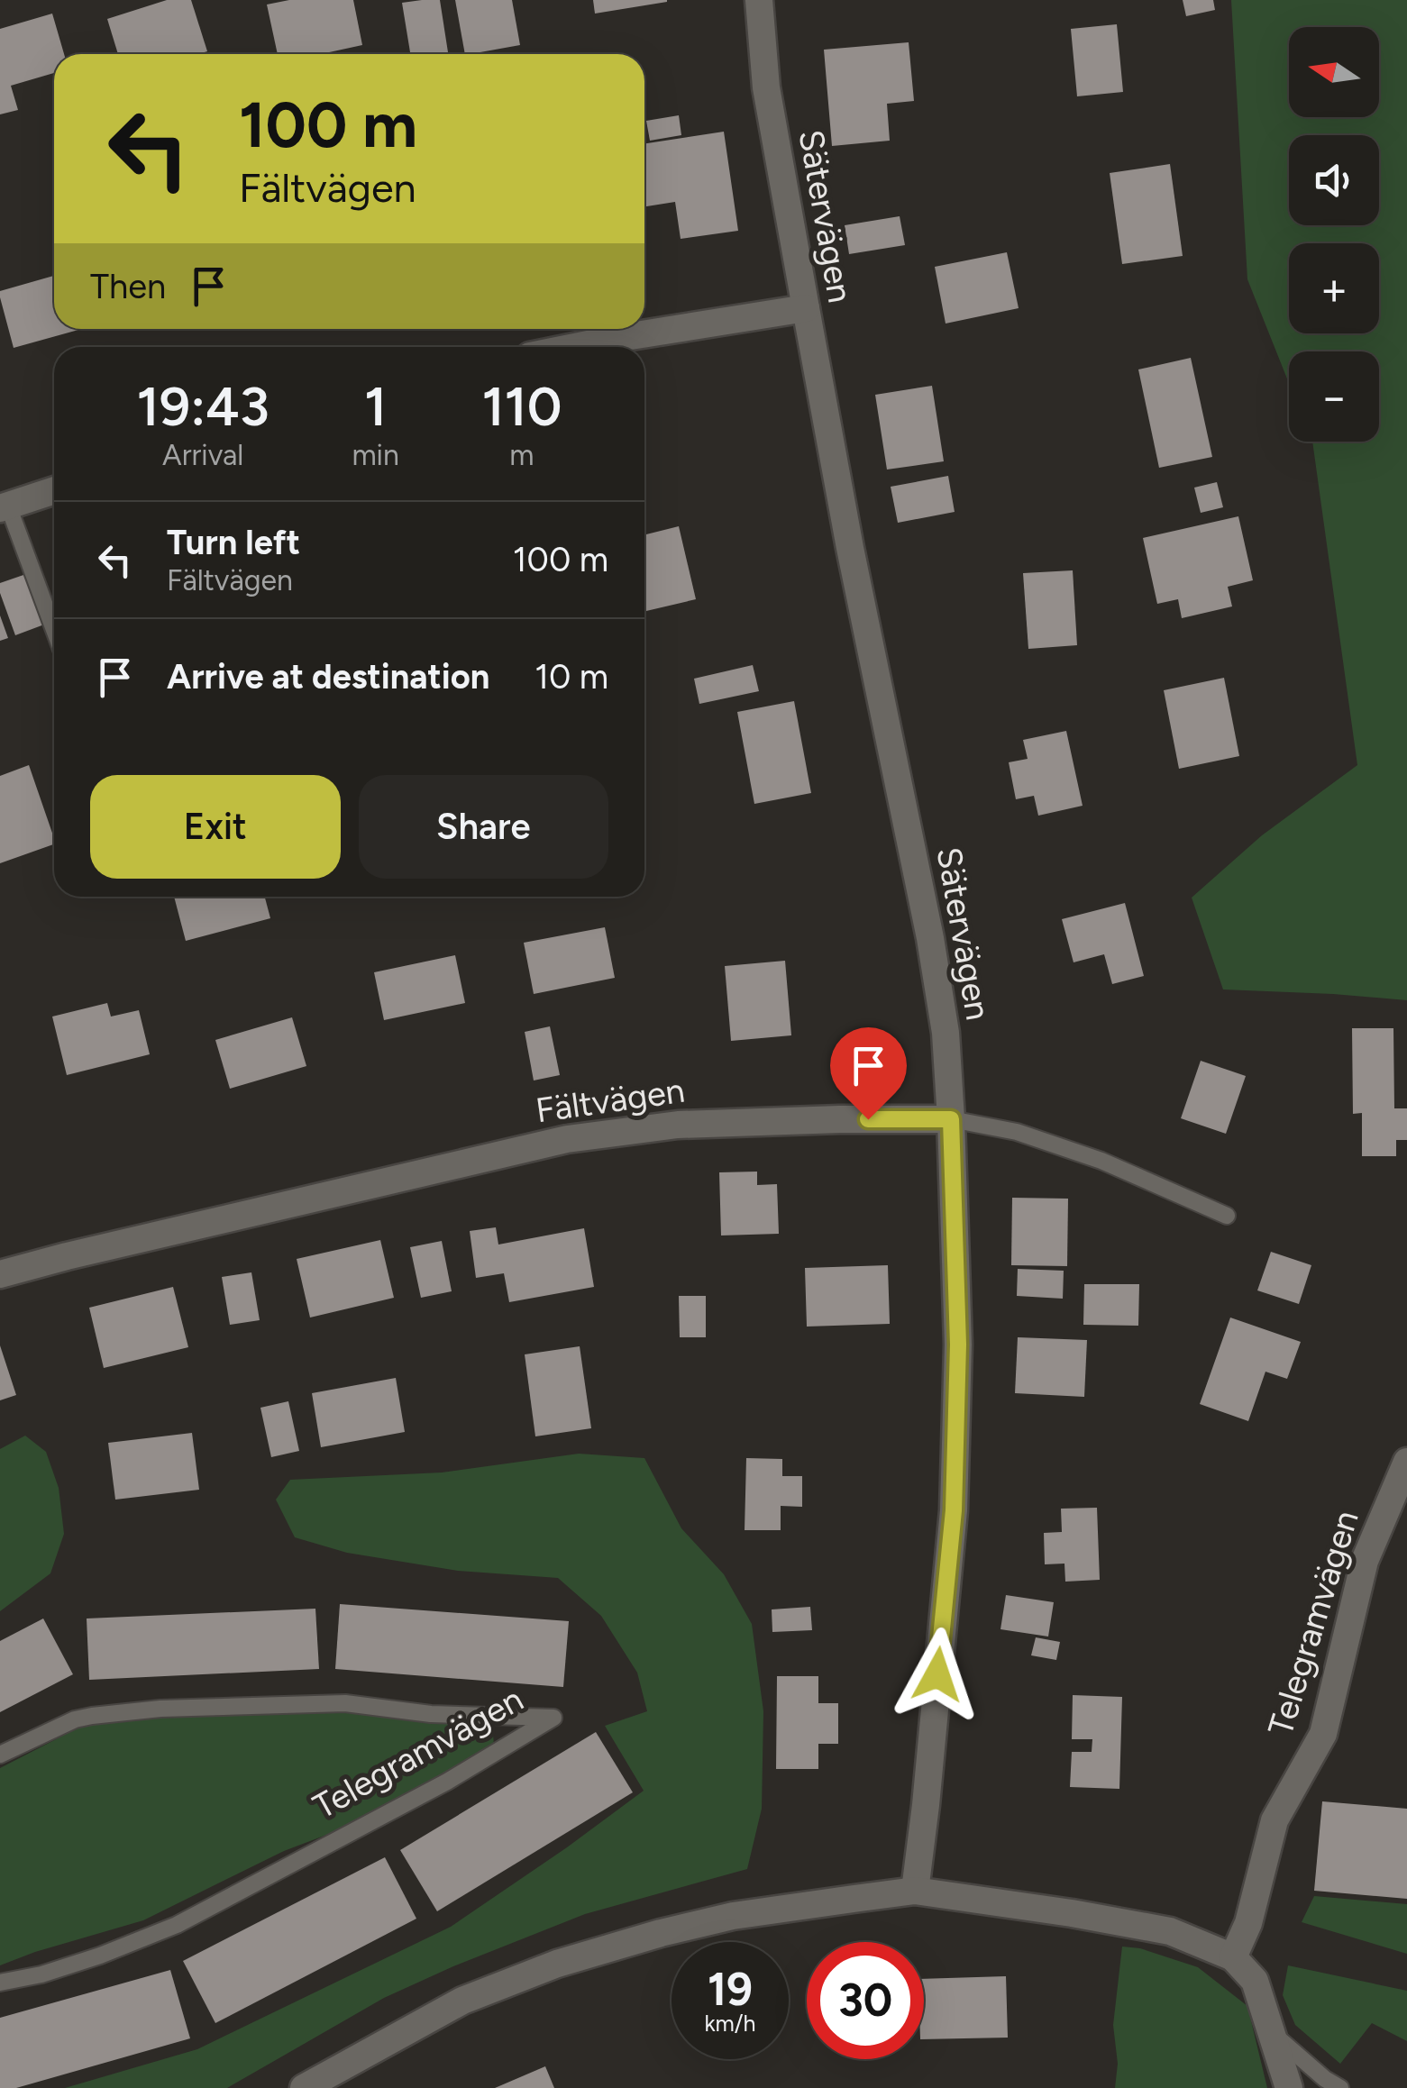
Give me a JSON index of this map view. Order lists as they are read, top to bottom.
{
  "streets": {
    "street": ["Sätervägen", "Fältvägen", "Telegramvägen"]
  },
  "crossings": [
    ["Sätervägen", "Fältvägen"]
  ],
  "north": "left",
  "page": {
    "map_buttons": ["+", "−"],
    "turn": ["100 m", "Fältvägen"],
    "then": "Then",
    "eta": [
      "19:43",
      "Arrival",
      "1",
      "min",
      "110",
      "m"
    ],
    "list": [
      {
        "name": "Turn left",
        "note": "Fältvägen",
        "value": "100 m"
      },
      {
        "name": "Arrive at destination",
        "value": "10 m"
      }
    ],
    "buttons": ["Exit", "Share"],
    "speed": "19 km/h",
    "limit": "30"
  }
}
